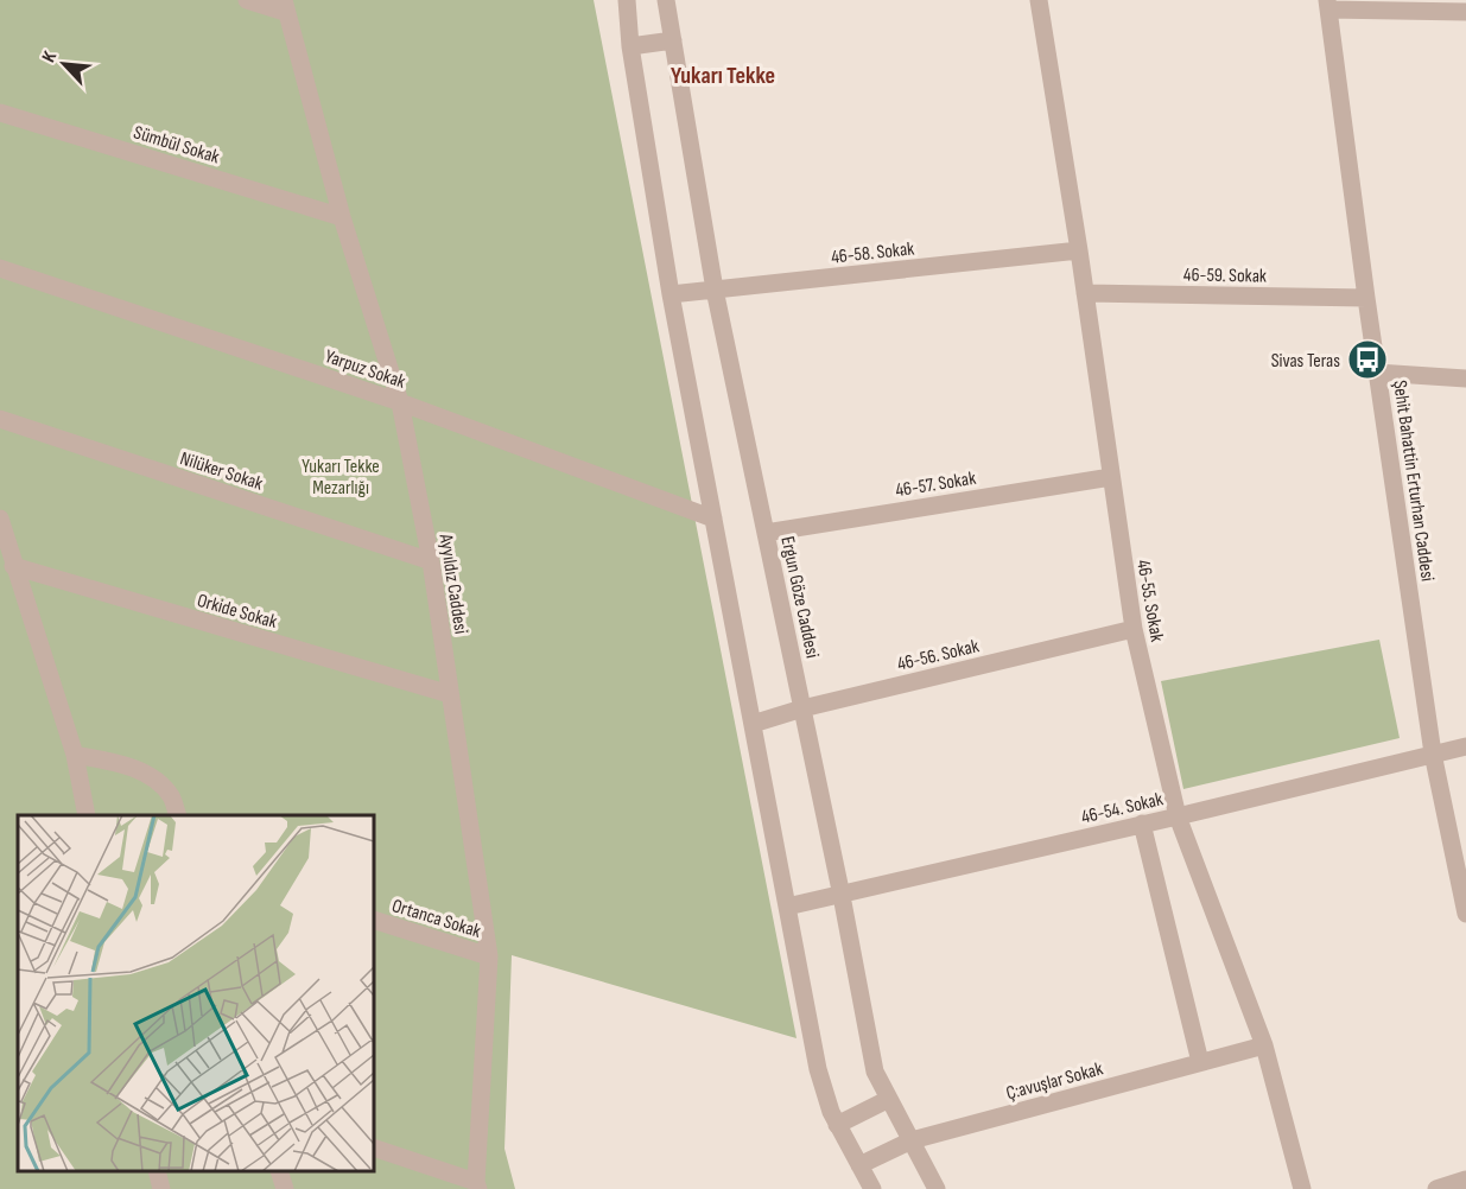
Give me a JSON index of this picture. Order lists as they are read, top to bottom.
{
  "streets": {
    "street": [
      "Sümbül Sokak",
      "46-58. Sokak",
      "46-59. Sokak",
      "Yarpuz Sokak",
      "Nilüker Sokak",
      "Şehit Bahattin Erturhan Caddesi",
      "46-57. Sokak",
      "Ayyıldız Caddesi",
      "Ergun Göze Caddesi",
      "46-55. Sokak",
      "Orkide Sokak",
      "46-56. Sokak",
      "46-54. Sokak",
      "Ortanca Sokak",
      "Ç:avuşlar Sokak"
    ]
  },
  "crossings": [
    ["Sümbül Sokak", "Ayyıldız Caddesi"],
    ["46-58. Sokak", "Ergun Göze Caddesi"],
    ["46-58. Sokak", "46-55. Sokak"],
    ["46-59. Sokak", "Şehit Bahattin Erturhan Caddesi"],
    ["46-59. Sokak", "46-55. Sokak"],
    ["Yarpuz Sokak", "Ayyıldız Caddesi"],
    ["Nilüker Sokak", "Ayyıldız Caddesi"],
    ["Şehit Bahattin Erturhan Caddesi", "46-54. Sokak"],
    ["46-57. Sokak", "Ergun Göze Caddesi"],
    ["46-57. Sokak", "46-55. Sokak"],
    ["Ayyıldız Caddesi", "Orkide Sokak"],
    ["Ayyıldız Caddesi", "Ortanca Sokak"],
    ["Ergun Göze Caddesi", "46-56. Sokak"],
    ["Ergun Göze Caddesi", "46-54. Sokak"],
    ["Ergun Göze Caddesi", "Ç:avuşlar Sokak"],
    ["46-55. Sokak", "46-56. Sokak"],
    ["46-55. Sokak", "46-54. Sokak"],
    ["46-55. Sokak", "Ç:avuşlar Sokak"]
  ],
  "districts": ["Yukarı Tekke"],
  "parks": ["Yukarı Tekke Mezarlığı"],
  "places": {
    "bus stop": ["Sivas Teras"]
  },
  "north": "top left"
}
